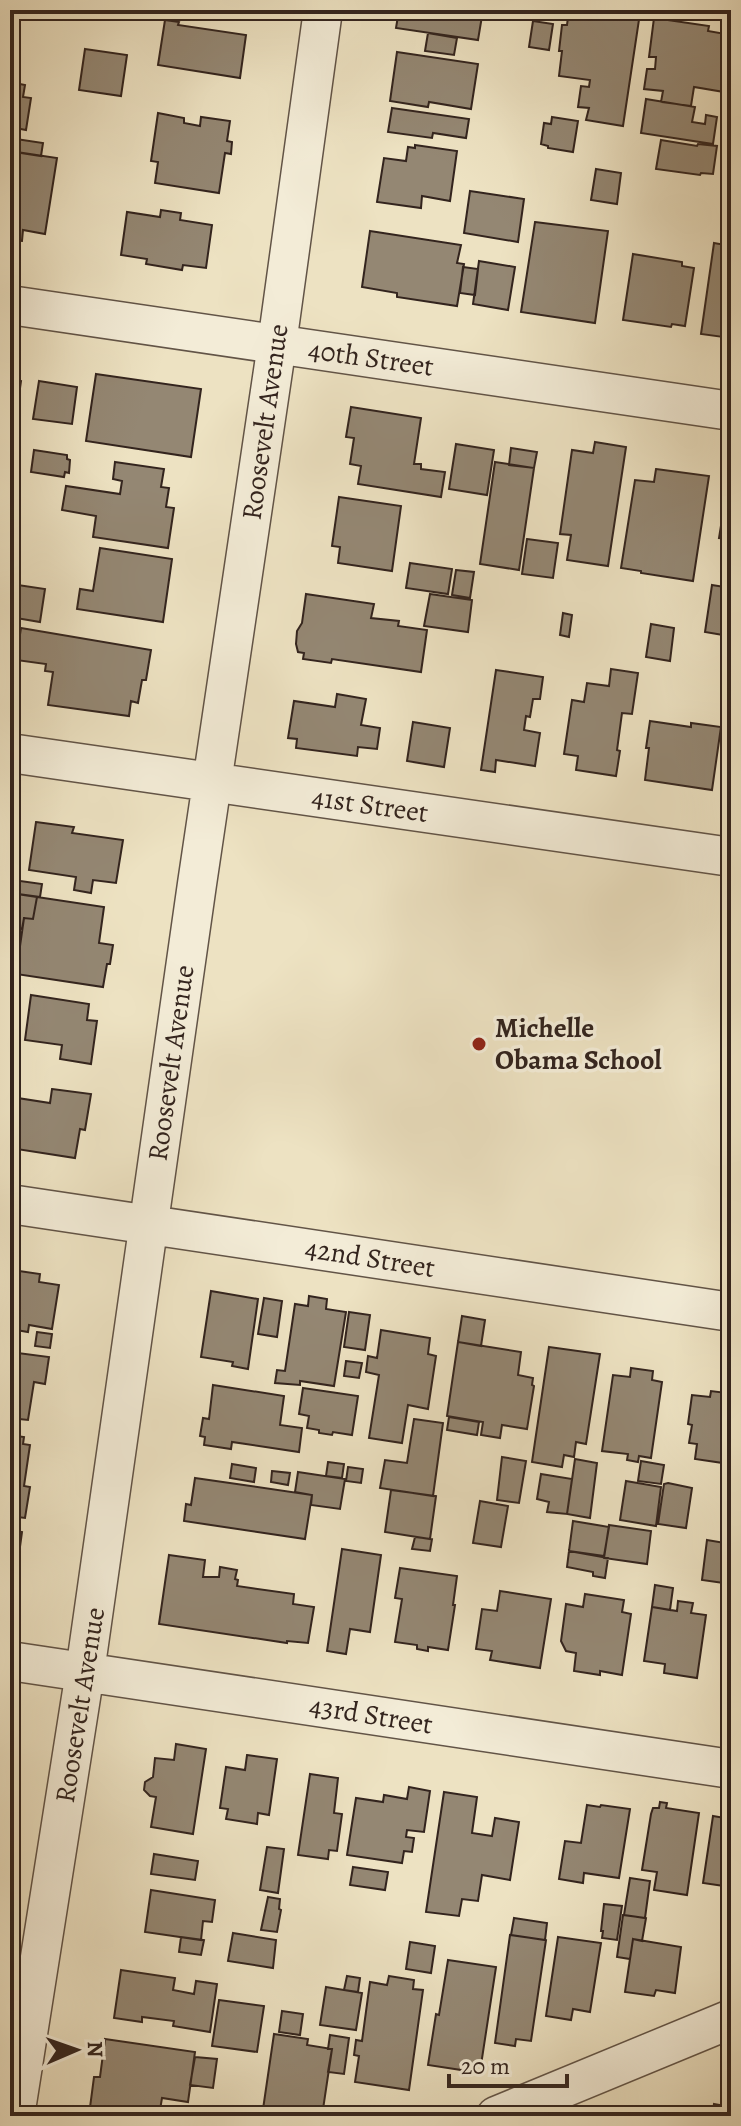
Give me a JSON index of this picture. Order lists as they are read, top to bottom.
{
  "streets": {
    "street": [
      "40th Street",
      "Roosevelt Avenue",
      "41st Street",
      "42nd Street",
      "43rd Street"
    ]
  },
  "crossings": [
    ["40th Street", "Roosevelt Avenue"],
    ["Roosevelt Avenue", "41st Street"],
    ["Roosevelt Avenue", "42nd Street"],
    ["Roosevelt Avenue", "43rd Street"]
  ],
  "places": ["Michelle Obama School"],
  "scale_bar": "20 m",
  "north": "right"
}
